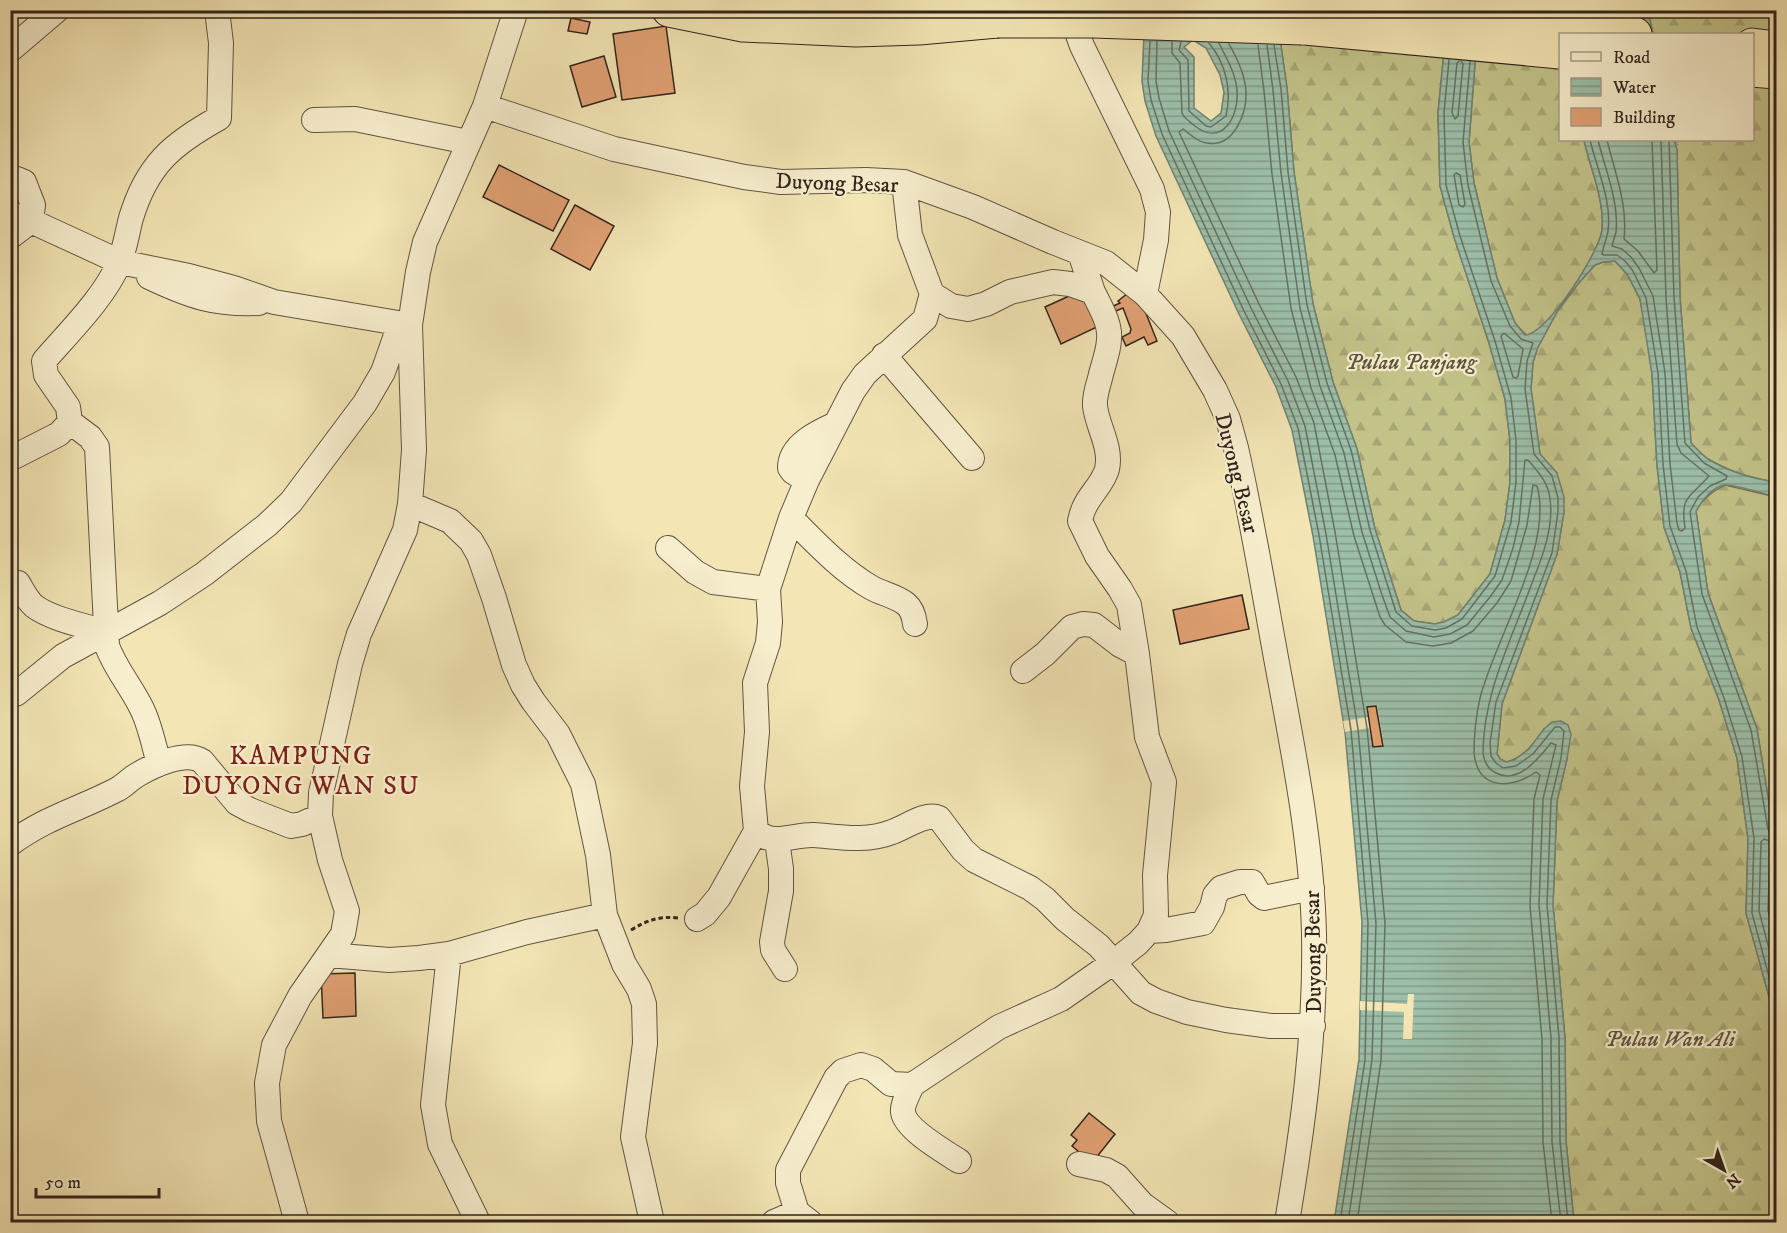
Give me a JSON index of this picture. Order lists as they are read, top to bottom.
{
  "streets": {
    "street": ["Duyong Besar"]
  },
  "districts": ["KAMPUNG DUYONG WAN SU"],
  "parks": ["Pulau Panjang", "Pulau Wan Ali"],
  "legend": ["Road", "Water", "Building"],
  "scale_bar": "50 m",
  "north": "bottom right"
}
